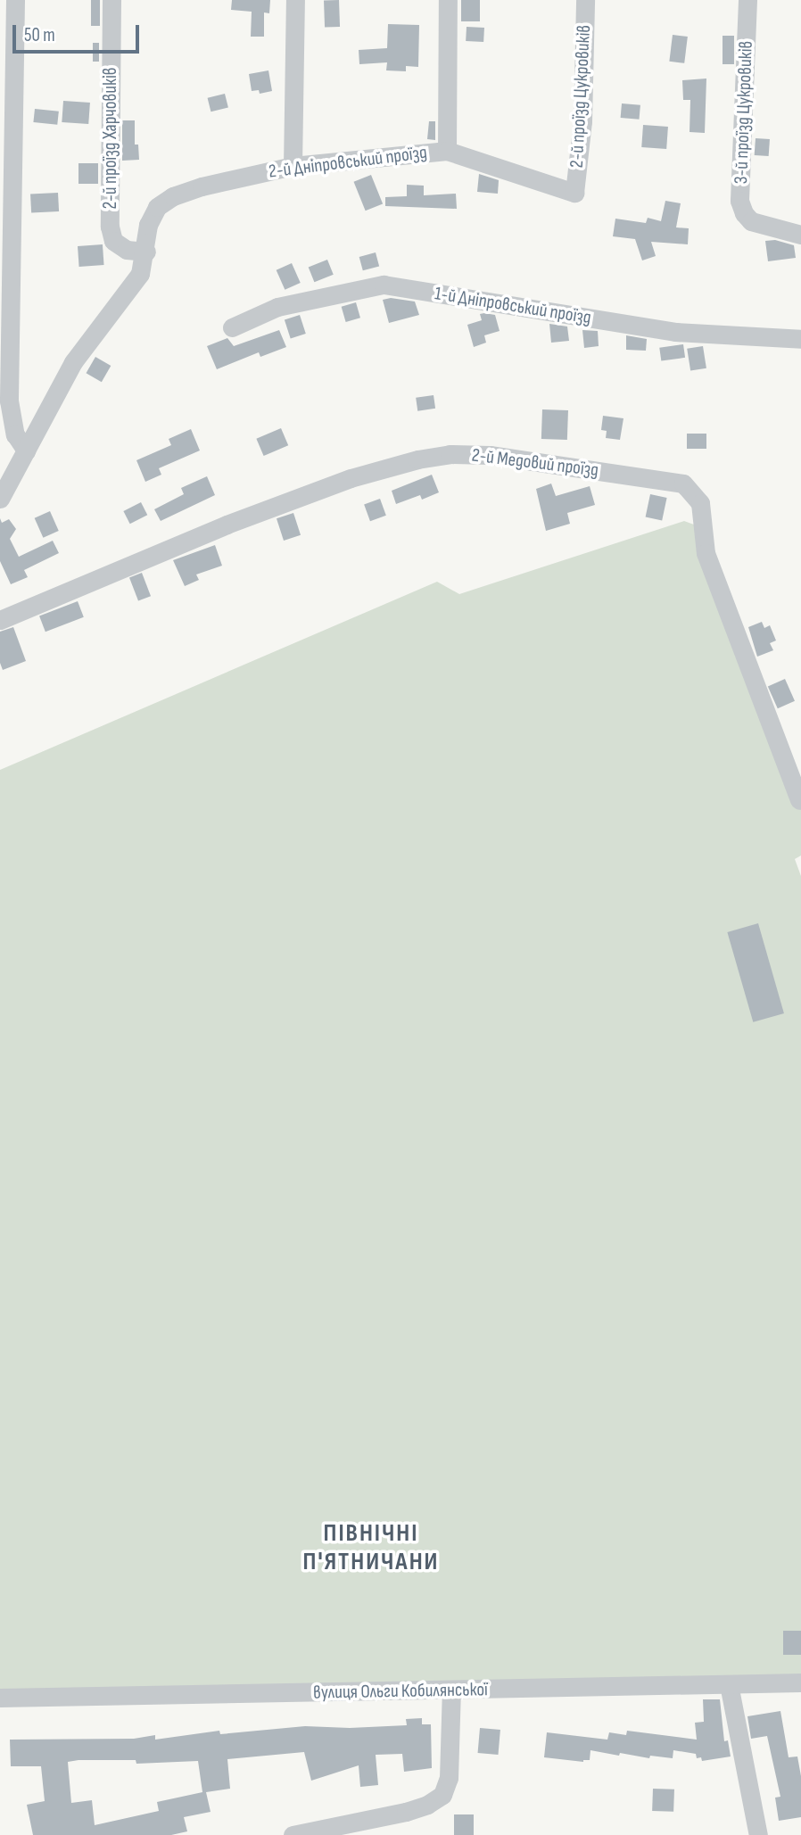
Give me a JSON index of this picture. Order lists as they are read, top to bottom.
{
  "streets": {
    "street": [
      "2-й проїзд Цукровиків",
      "3-й проїзд Цукровиків",
      "2-й проїзд Харчовиків",
      "2-й Дніпровський проїзд",
      "1-й Дніпровський проїзд",
      "2-й Медовий проїзд",
      "вулиця Ольги Кобилянської"
    ]
  },
  "crossings": [
    ["2-й проїзд Цукровиків", "2-й Дніпровський проїзд"],
    ["2-й проїзд Харчовиків", "2-й Дніпровський проїзд"]
  ],
  "districts": ["ПІВНІЧНІ П'ЯТНИЧАНИ"],
  "scale_bar": "50 m"
}
